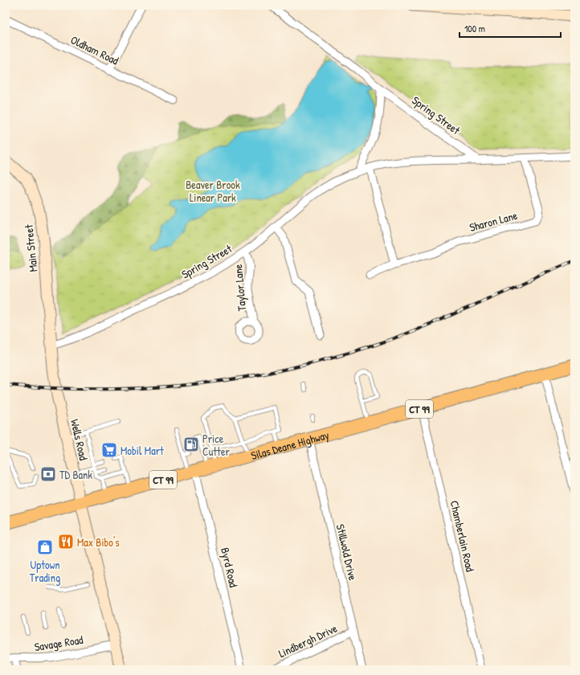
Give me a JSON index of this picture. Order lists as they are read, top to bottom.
{
  "streets": {
    "main road": ["CT 99", "Silas Deane Highway"],
    "street": [
      "Oldham Road",
      "Spring Street",
      "Sharon Lane",
      "Main Street",
      "Taylor Lane",
      "Wells Road",
      "Chamberlain Road",
      "Stillwold Drive",
      "Byrd Road",
      "Lindbergh Drive",
      "Savage Road"
    ]
  },
  "crossings": [
    ["Spring Street", "Sharon Lane"],
    ["Spring Street", "Main Street"],
    ["Spring Street", "Taylor Lane"],
    ["Spring Street", "Wells Road"],
    ["Main Street", "Wells Road"],
    ["Wells Road", "Silas Deane Highway"],
    ["Wells Road", "Savage Road"],
    ["Silas Deane Highway", "Chamberlain Road"],
    ["Silas Deane Highway", "Stillwold Drive"],
    ["Silas Deane Highway", "Byrd Road"],
    ["Stillwold Drive", "Lindbergh Drive"]
  ],
  "parks": ["Beaver Brook Linear Park"],
  "places": {
    "fuel station": ["Price Cutter"],
    "supermarket": ["Mobil Mart"],
    "bank": ["TD Bank"],
    "restaurant": ["Max Bibo's"],
    "shop": ["Uptown Trading"]
  },
  "scale_bar": "100 m"
}
